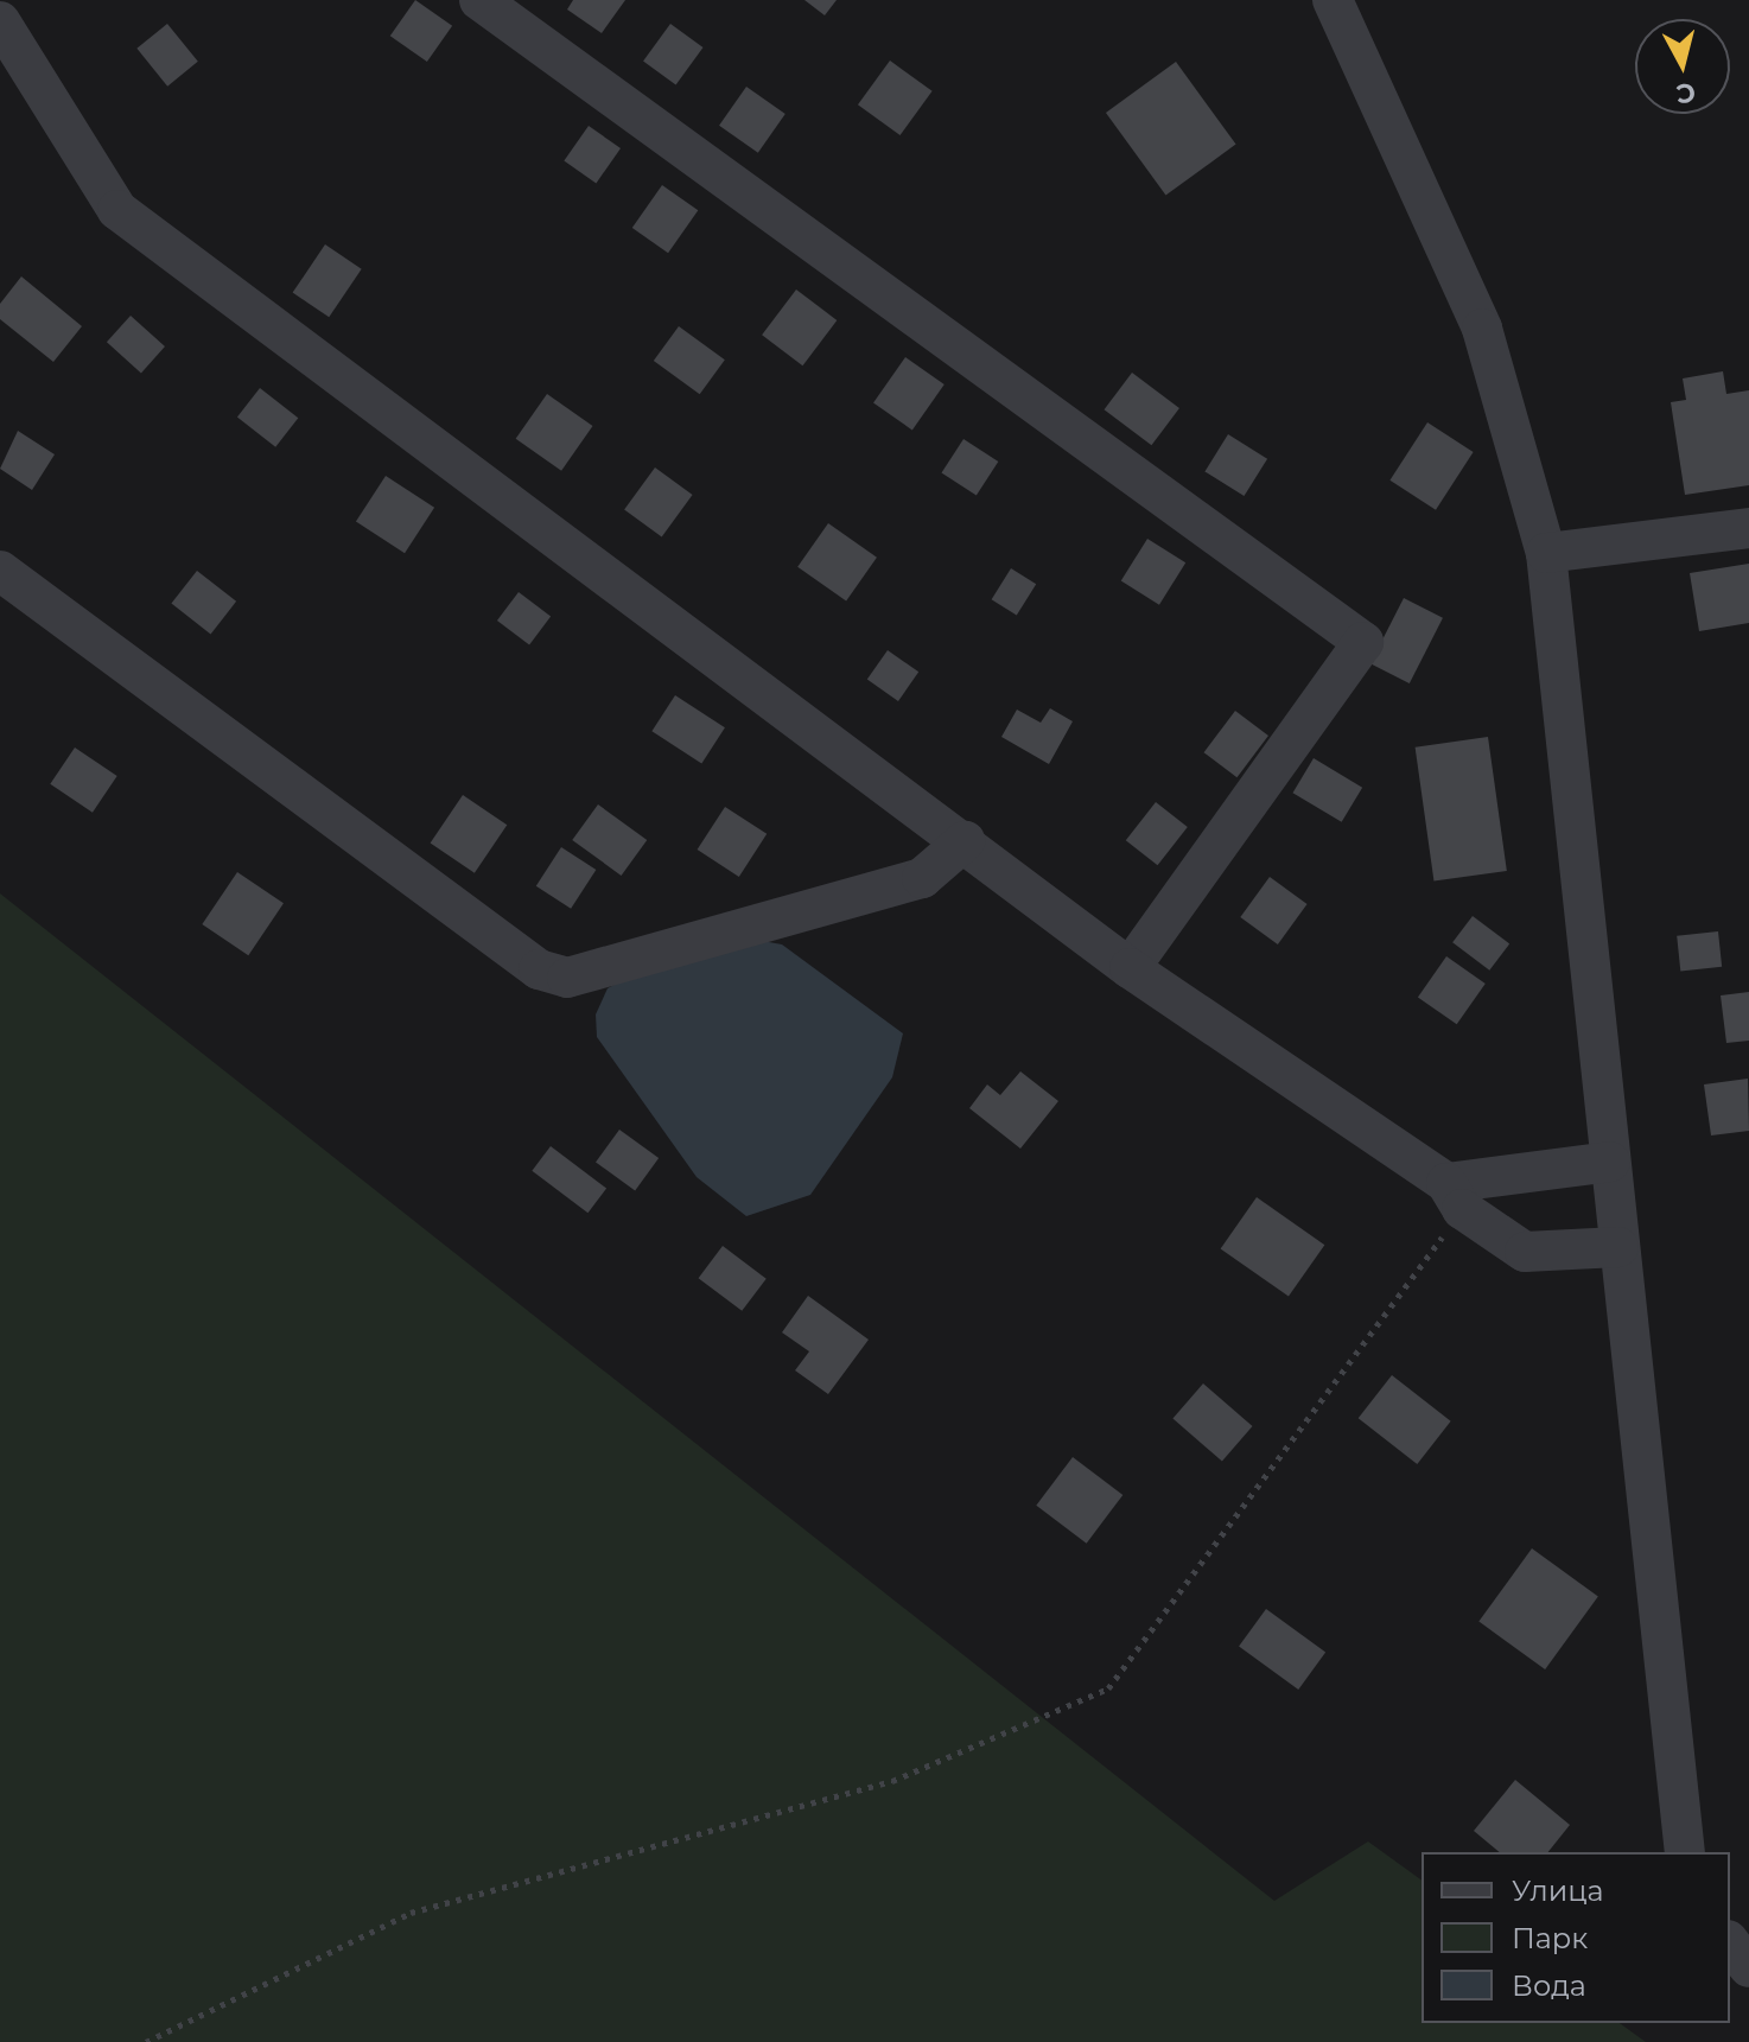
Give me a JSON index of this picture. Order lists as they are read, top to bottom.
{
  "legend": ["Улица", "Парк", "Вода"],
  "north": "bottom"
}
